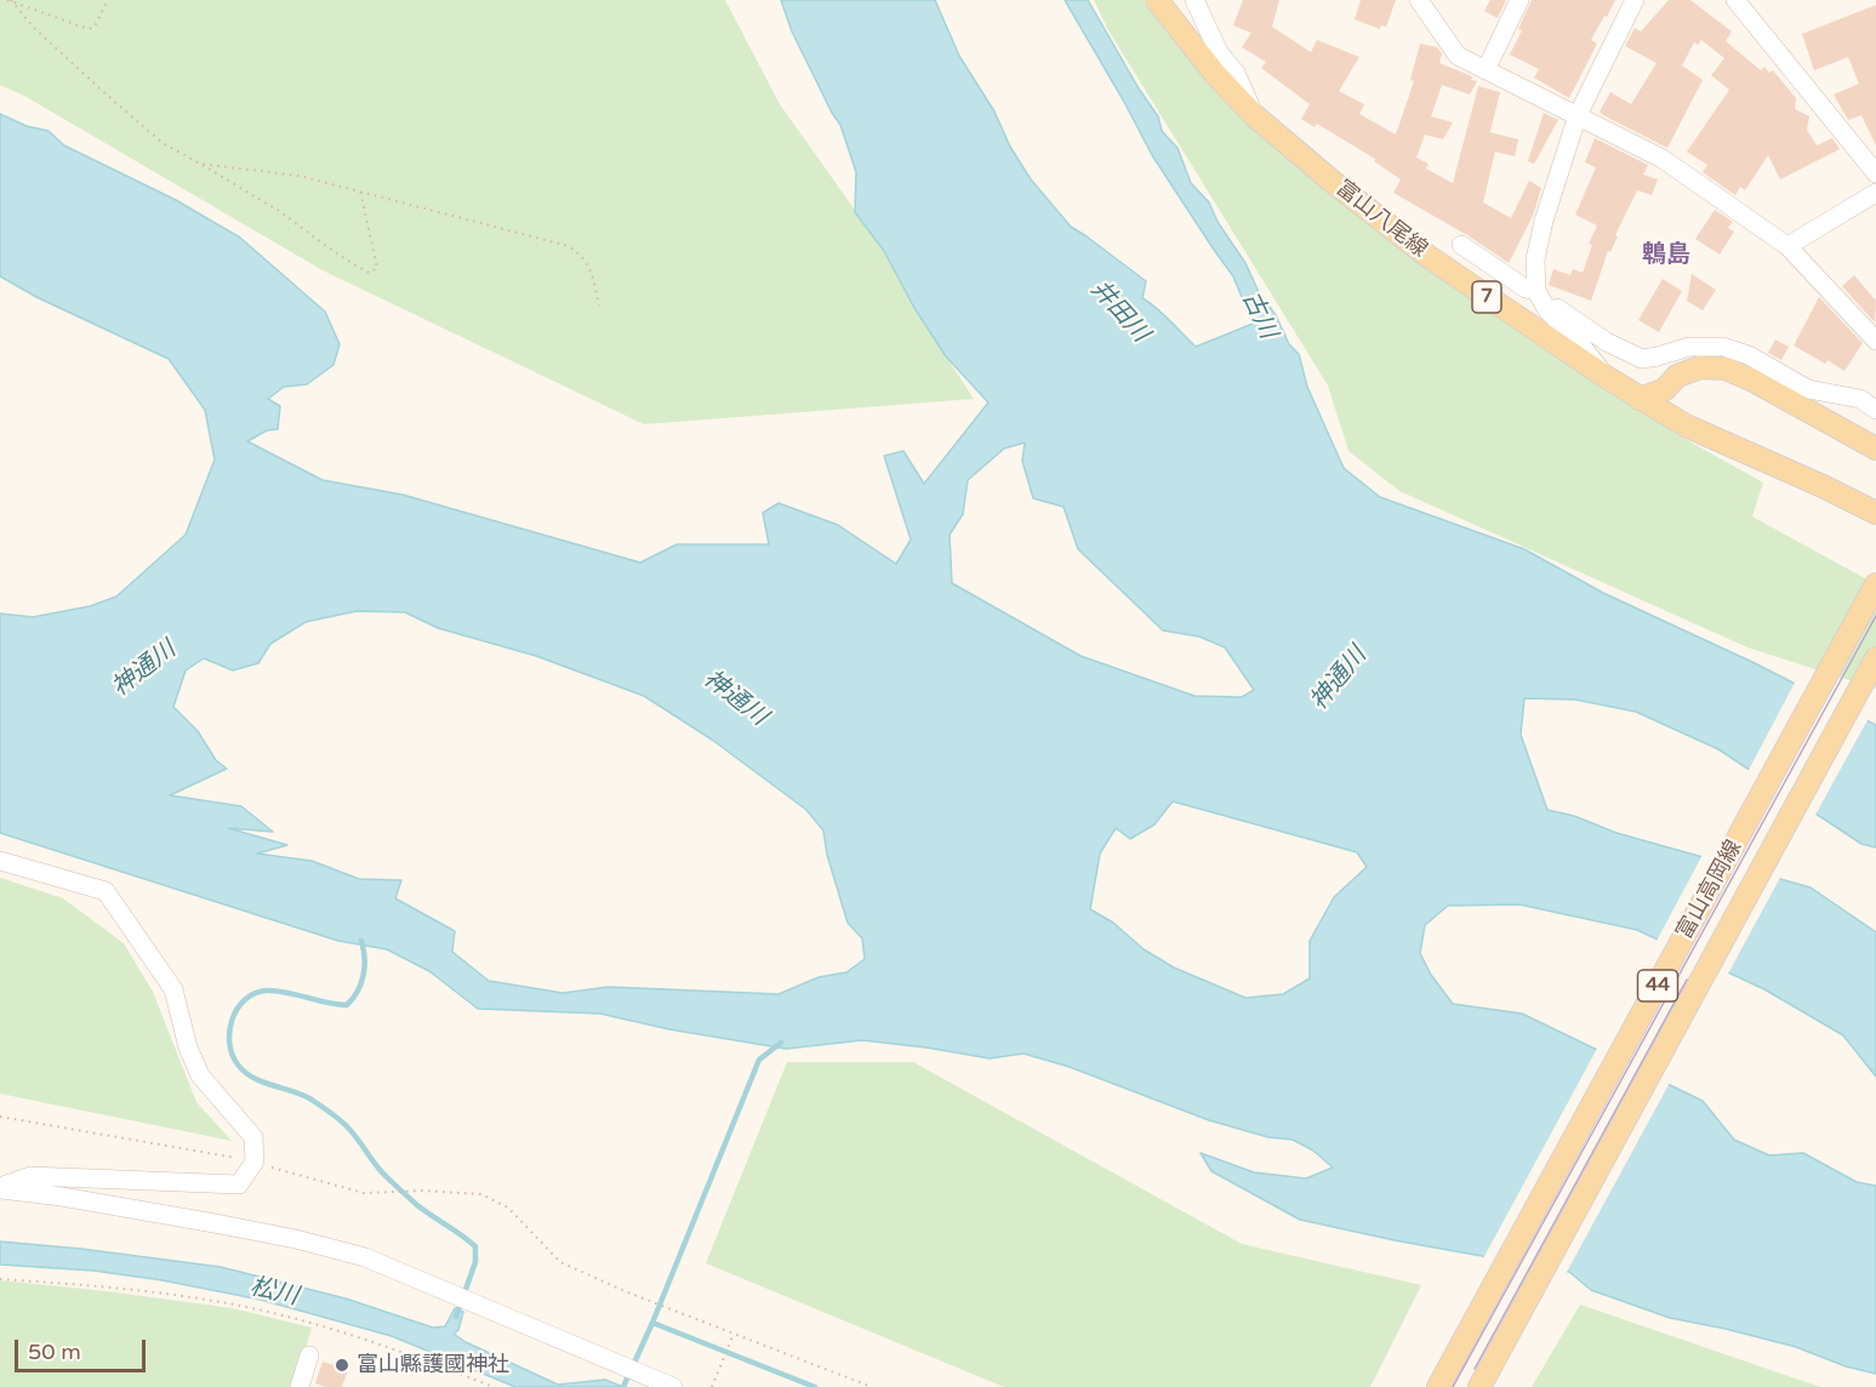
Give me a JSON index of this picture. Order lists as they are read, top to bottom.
{
  "streets": {
    "main road": [
      "富山八尾線",
      "7",
      "富山高岡線",
      "44"
    ]
  },
  "districts": ["鵯島"],
  "water": [
    "井田川",
    "古川",
    "神通川",
    "松川"
  ],
  "places": ["富山縣護國神社"],
  "scale_bar": "50 m"
}
